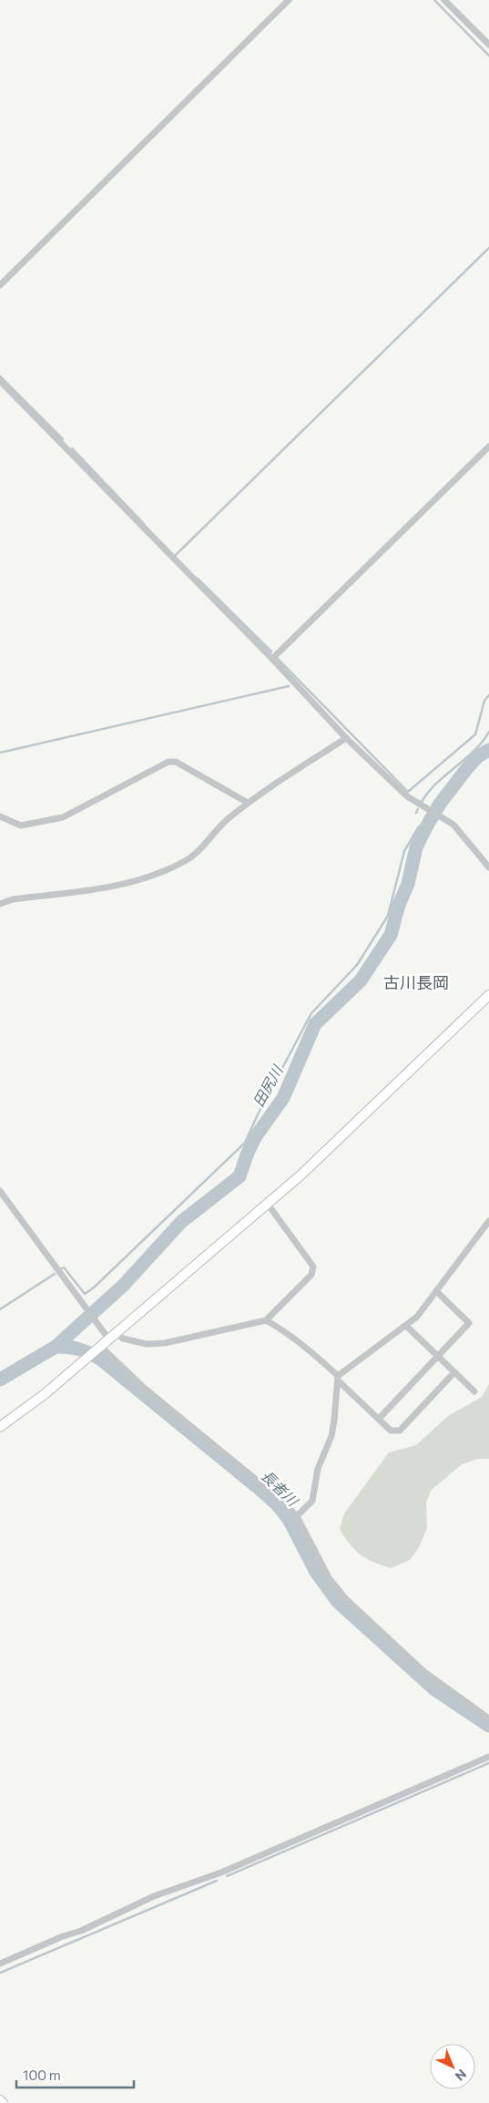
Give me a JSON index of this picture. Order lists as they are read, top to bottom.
{
  "districts": ["古川長岡"],
  "water": ["田尻川", "長者川"],
  "scale_bar": "100 m",
  "north": "bottom right"
}
